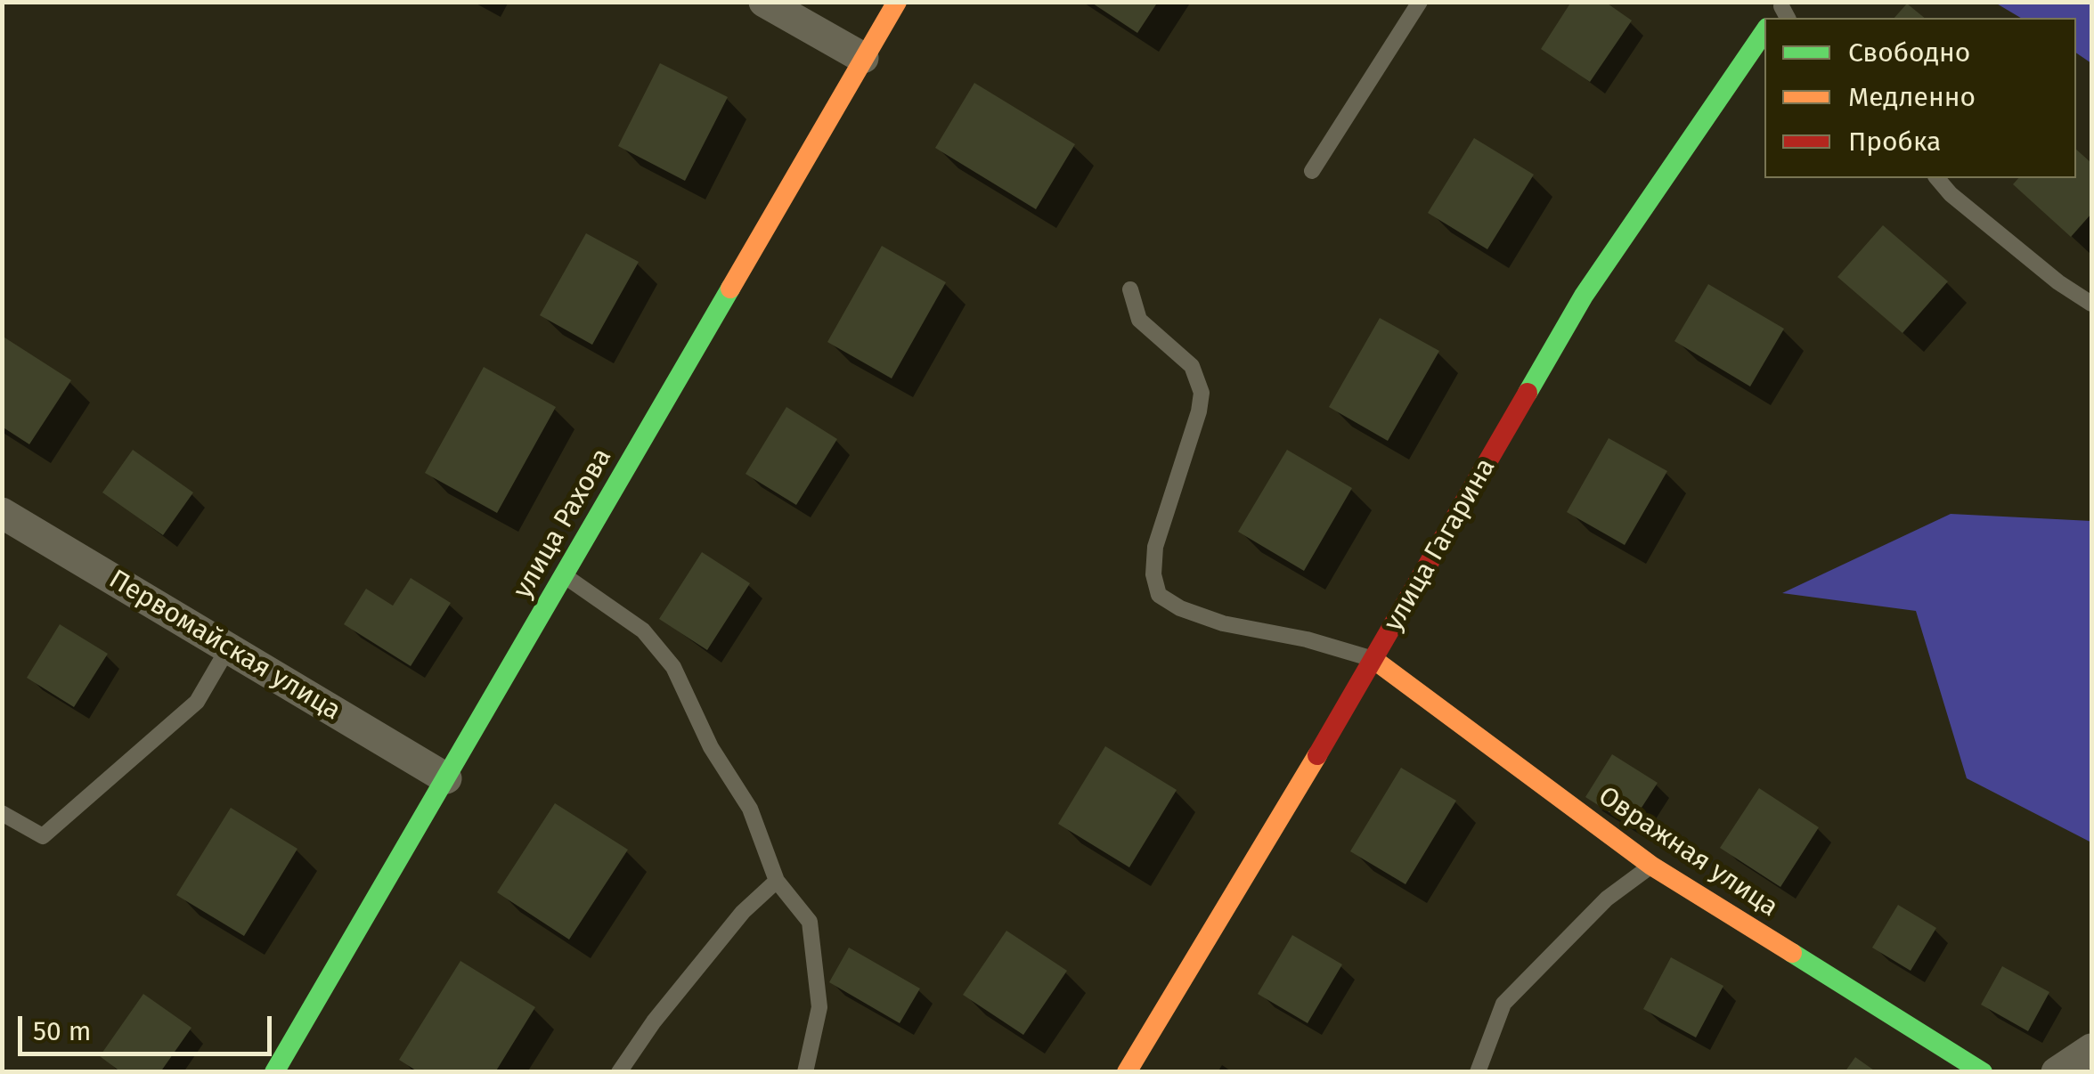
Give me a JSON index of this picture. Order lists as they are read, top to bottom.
{
  "streets": {
    "street": [
      "улица Рахова",
      "улица Гагарина",
      "Первомайская улица",
      "Овражная улица"
    ]
  },
  "crossings": [
    ["улица Рахова", "Первомайская улица"],
    ["улица Гагарина", "Овражная улица"]
  ],
  "legend": ["Свободно", "Медленно", "Пробка"],
  "scale_bar": "50 m"
}
